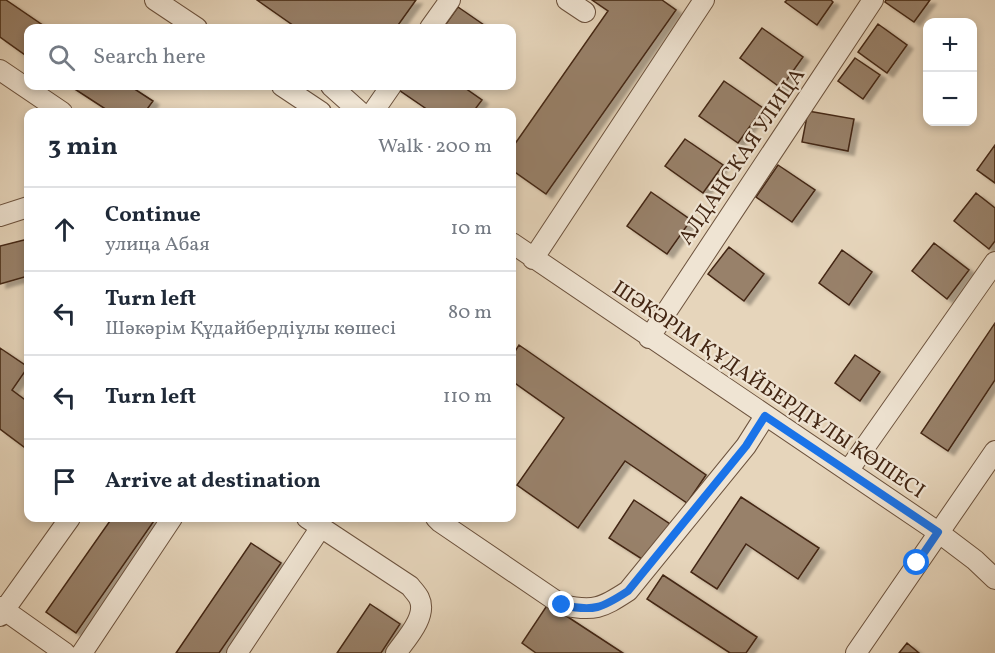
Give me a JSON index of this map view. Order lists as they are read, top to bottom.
{
  "streets": {
    "street": ["АЛДАНСКАЯ УЛИЦА", "ШӘКӘРІМ ҚҰДАЙБЕРДІҰЛЫ КӨШЕСІ"]
  },
  "crossings": [
    ["АЛДАНСКАЯ УЛИЦА", "ШӘКӘРІМ ҚҰДАЙБЕРДІҰЛЫ КӨШЕСІ"]
  ],
  "page": {
    "map_buttons": ["+", "−"],
    "search": "Search here",
    "heading": ["3 min", "Walk · 200 m"],
    "list": [
      ["Continue", "улица Абая", "10 m"],
      ["Turn left", "Шәкәрім Құдайбердіұлы көшесі", "80 m"],
      ["Turn left", "110 m"],
      "Arrive at destination"
    ]
  }
}
